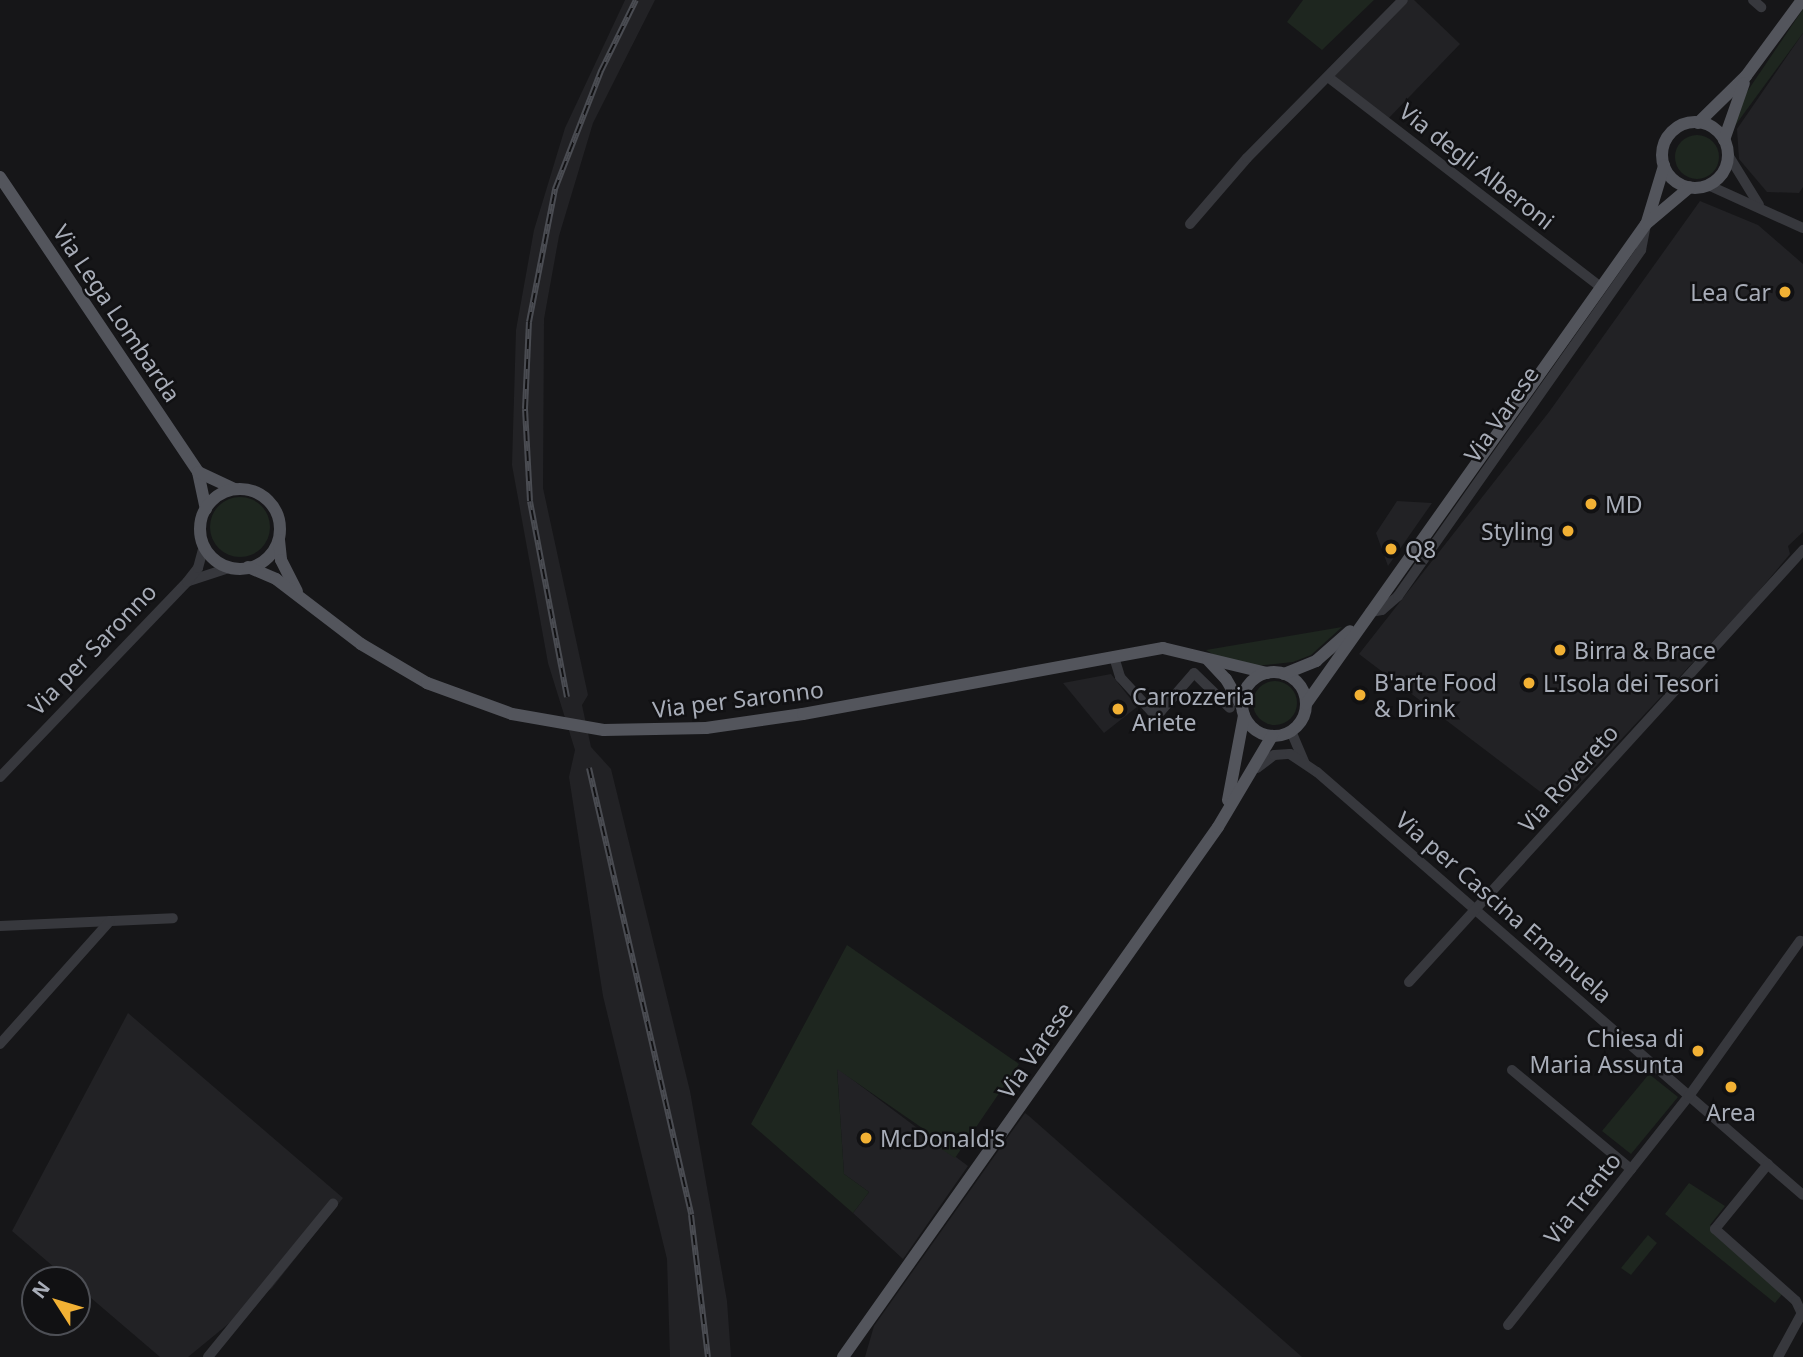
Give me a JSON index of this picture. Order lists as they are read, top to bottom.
{
  "streets": {
    "main road": ["Via Lega Lombarda", "Via Varese", "Via per Saronno"],
    "street": [
      "Via degli Alberoni",
      "Via Rovereto",
      "Via per Cascina Emanuela",
      "Via Trento"
    ]
  },
  "crossings": [
    ["Via degli Alberoni", "Via Varese"],
    ["Via Lega Lombarda", "Via per Saronno"],
    ["Via Varese", "Via per Saronno"],
    ["Via Varese", "Via per Cascina Emanuela"],
    ["Via per Saronno", "Via per Cascina Emanuela"],
    ["Via Rovereto", "Via per Cascina Emanuela"],
    ["Via per Cascina Emanuela", "Via Trento"]
  ],
  "places": [
    "Lea Car",
    "MD",
    "Styling",
    "Q8",
    "Birra & Brace",
    "L'Isola dei Tesori",
    "B'arte Food & Drink",
    "Carrozzeria Ariete",
    "Chiesa di Maria Assunta",
    "Area",
    "McDonald's"
  ],
  "north": "top left"
}
